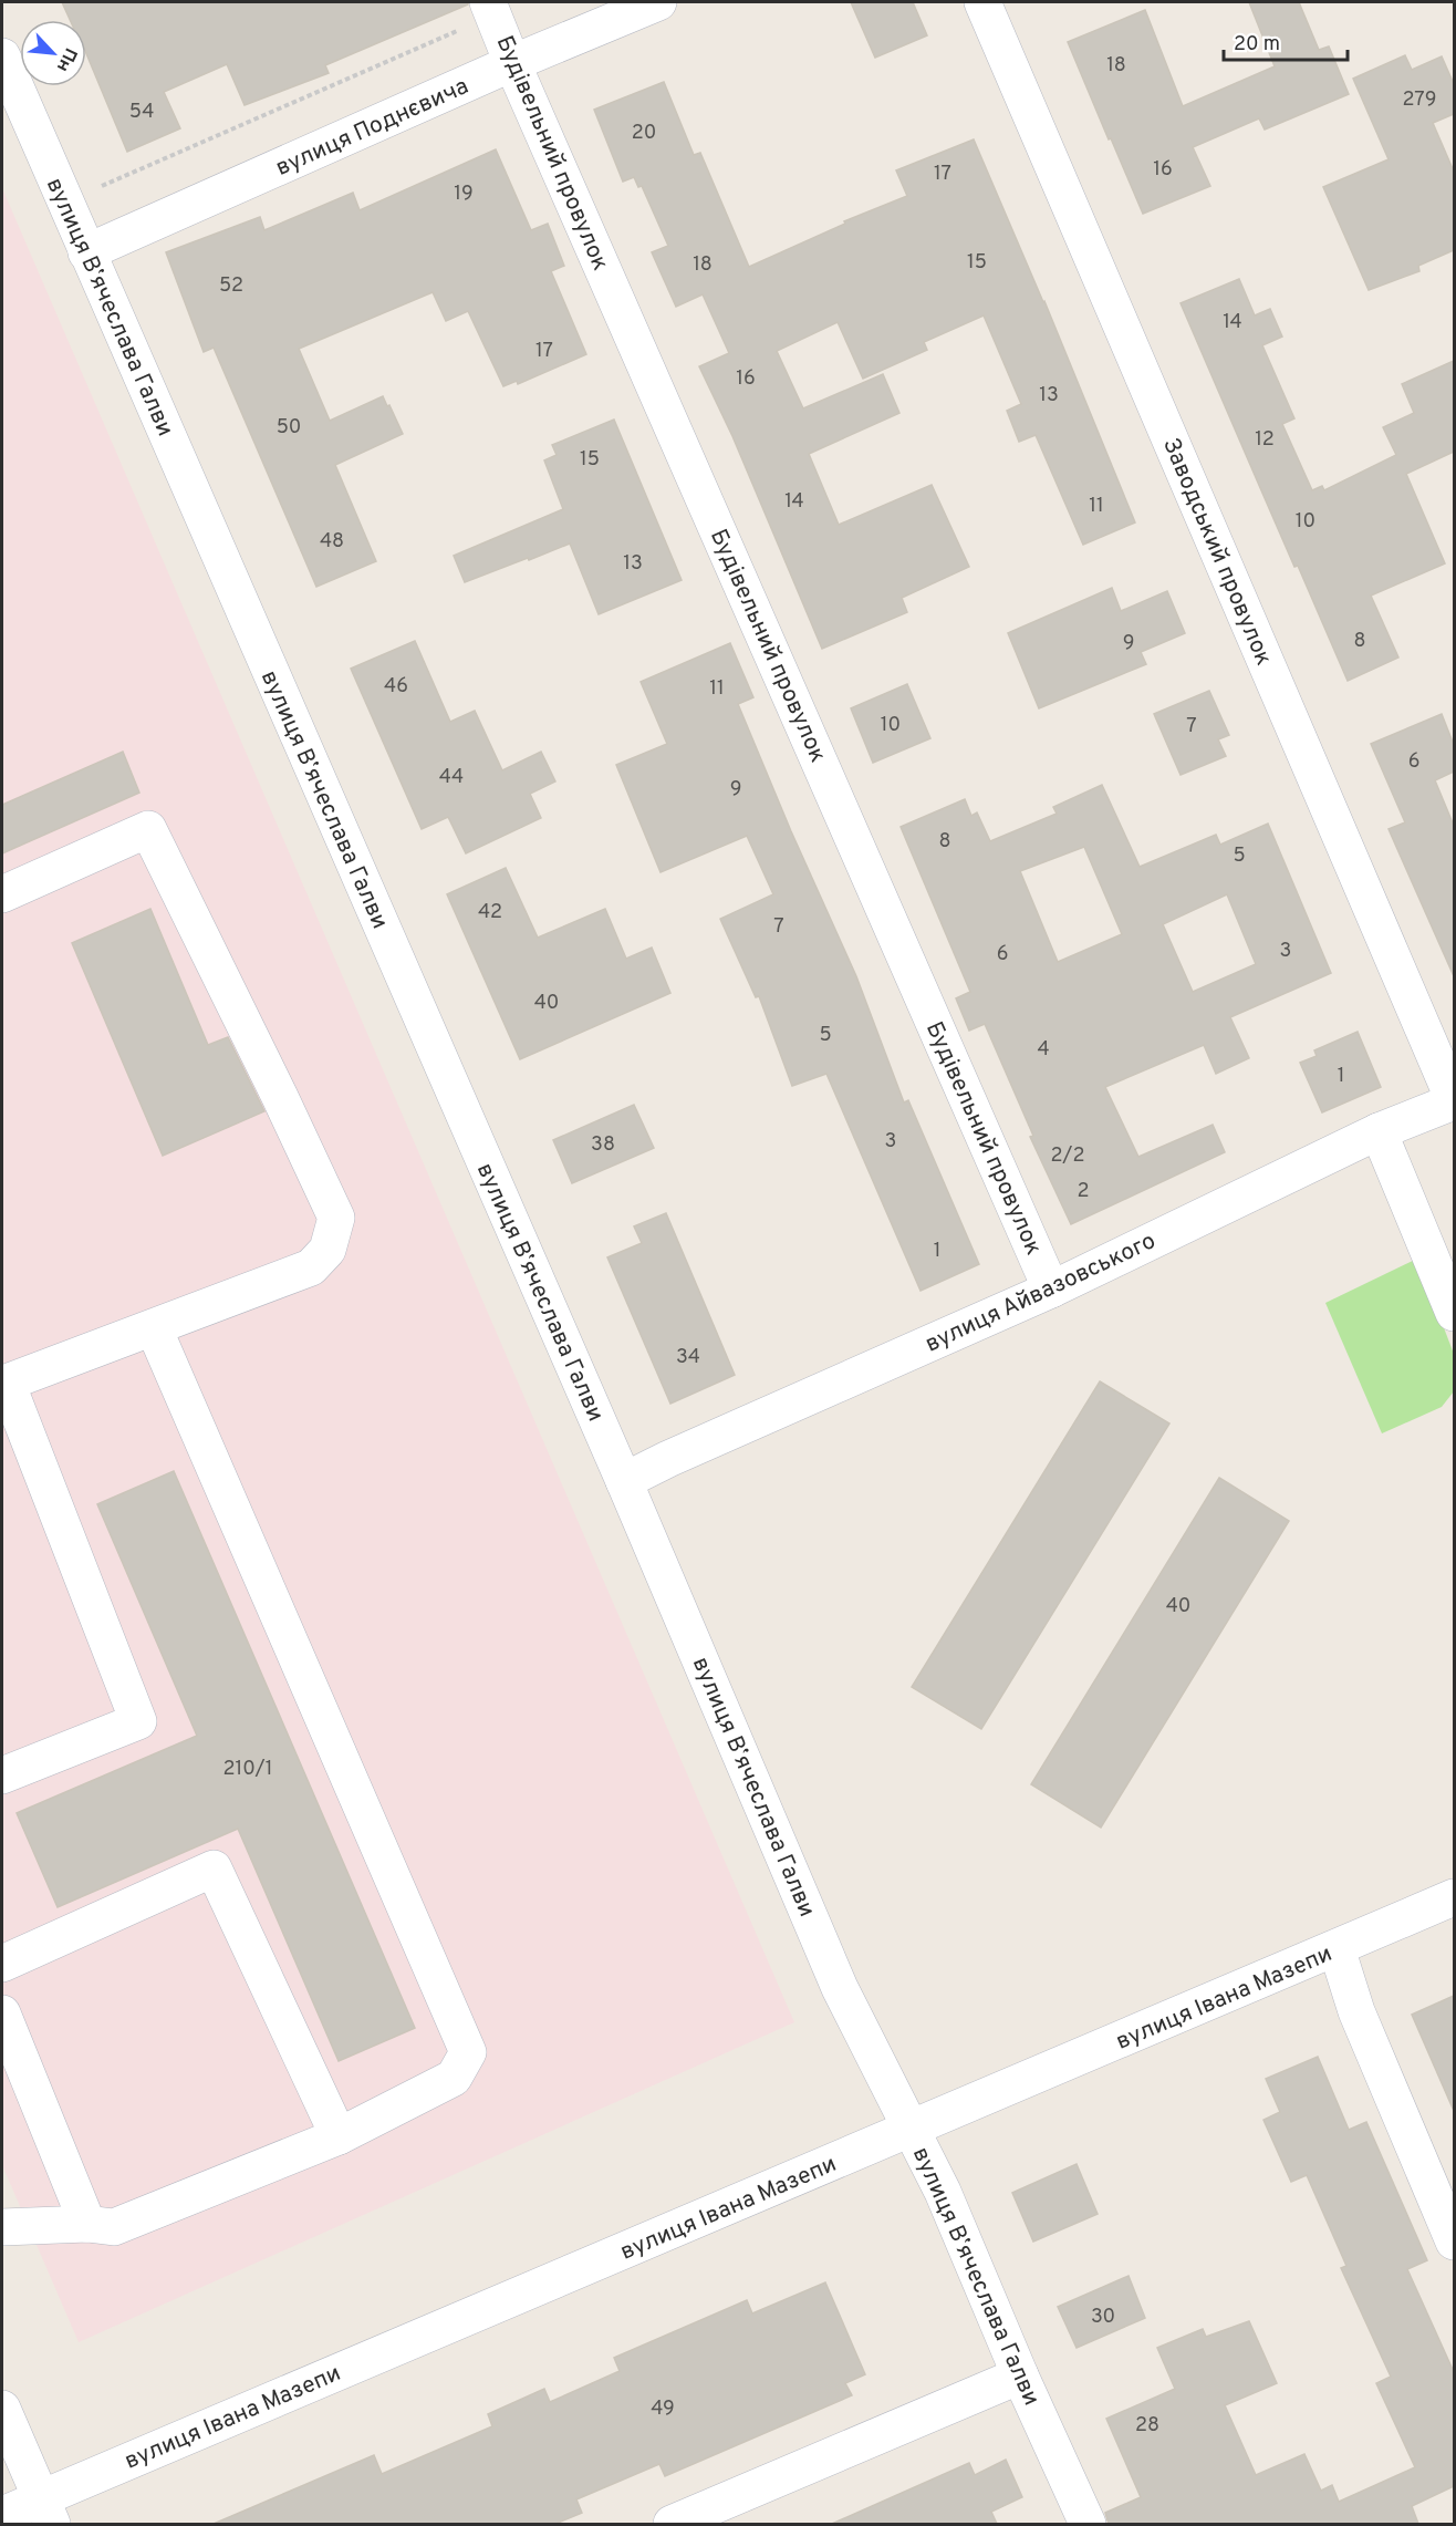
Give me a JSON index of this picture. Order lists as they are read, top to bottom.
{
  "streets": {
    "street": [
      "вулиця Поднєвича",
      "Будівельний провулок",
      "вулиця Вʼячеслава Галви",
      "Заводський провулок",
      "вулиця Айвазовського",
      "вулиця Івана Мазепи"
    ]
  },
  "crossings": [
    ["вулиця Поднєвича", "Будівельний провулок"],
    ["вулиця Поднєвича", "вулиця Вʼячеслава Галви"],
    ["Будівельний провулок", "вулиця Айвазовського"],
    ["вулиця Вʼячеслава Галви", "вулиця Айвазовського"],
    ["вулиця Вʼячеслава Галви", "вулиця Івана Мазепи"],
    ["Заводський провулок", "вулиця Айвазовського"]
  ],
  "house_numbers": [
    "18",
    "279",
    "54",
    "20",
    "16",
    "17",
    "19",
    "15",
    "18",
    "52",
    "14",
    "17",
    "16",
    "13",
    "50",
    "12",
    "15",
    "14",
    "11",
    "10",
    "48",
    "13",
    "8",
    "9",
    "46",
    "11",
    "10",
    "7",
    "6",
    "44",
    "9",
    "8",
    "5",
    "42",
    "7",
    "3",
    "6",
    "40",
    "5",
    "4",
    "1",
    "3",
    "38",
    "2/2",
    "2",
    "1",
    "34",
    "40",
    "210/1",
    "30",
    "49",
    "28"
  ],
  "scale_bar": "20 m",
  "north": "bottom right"
}
